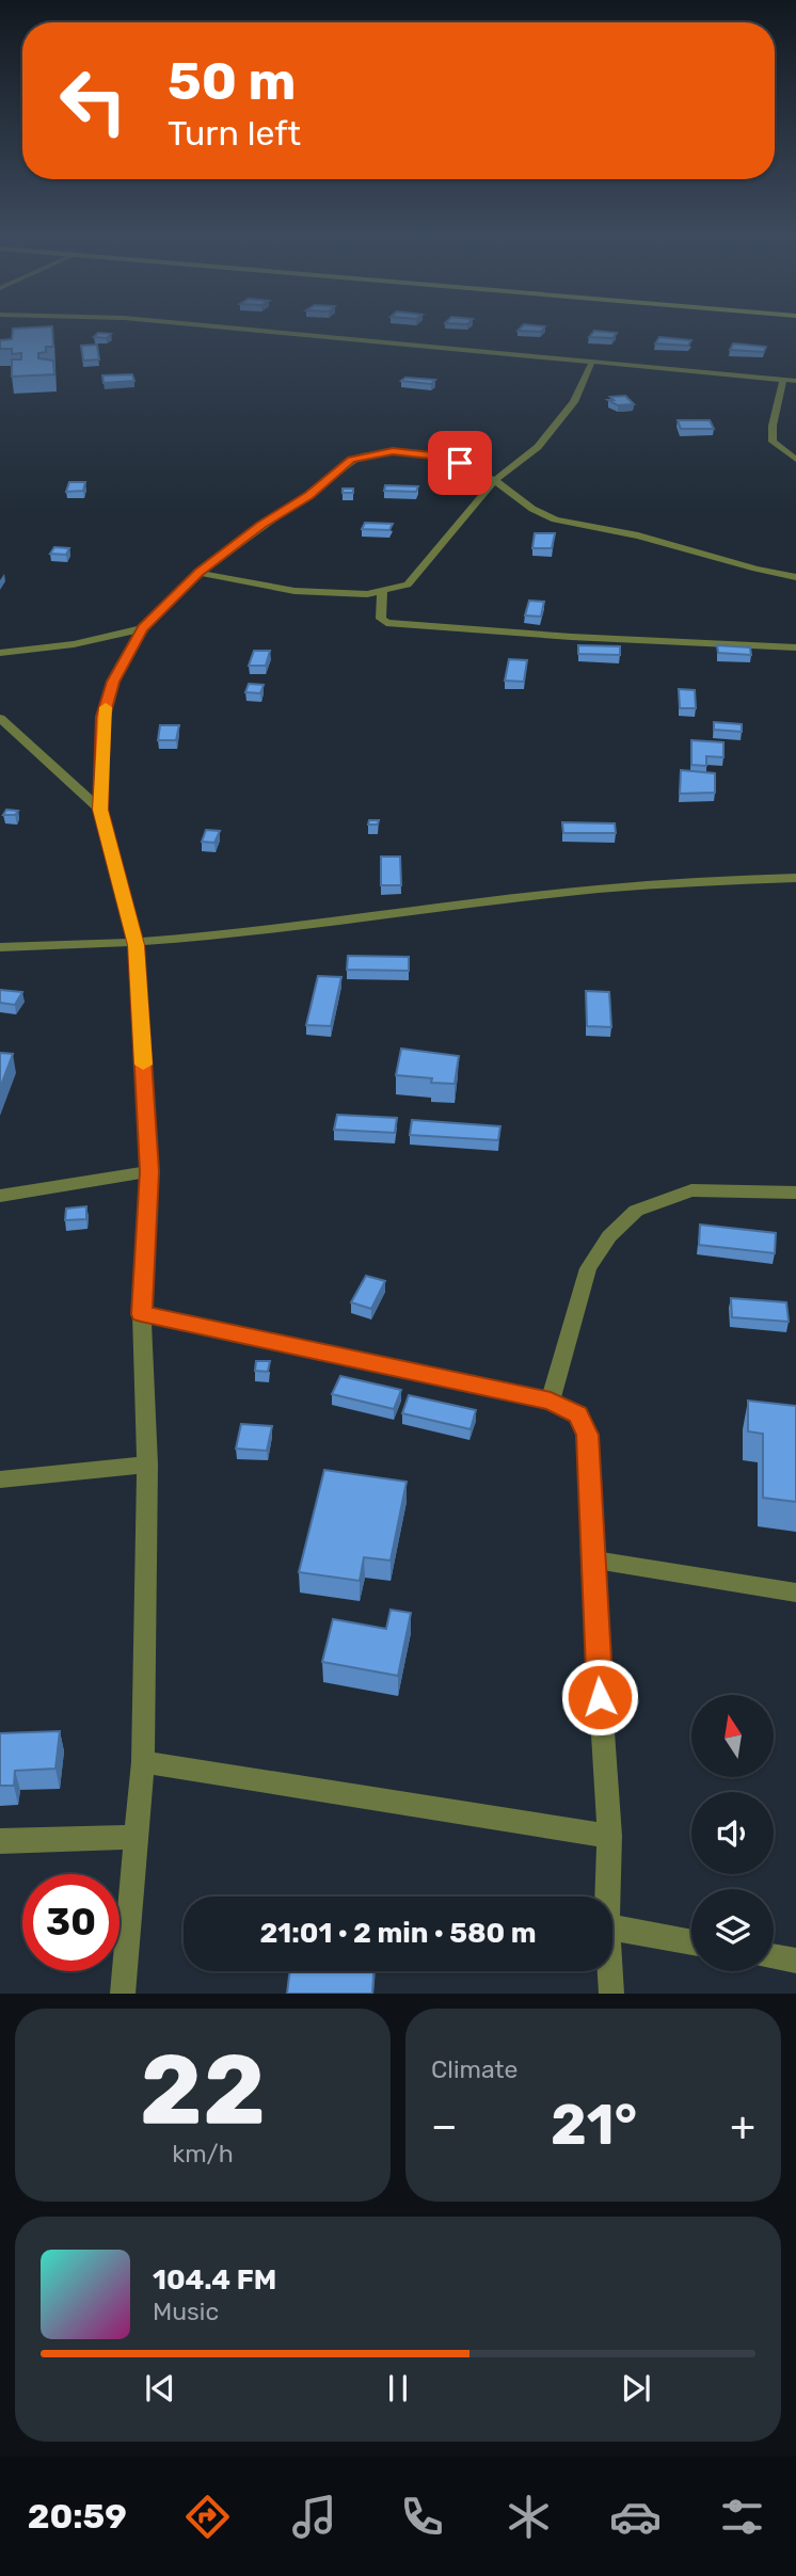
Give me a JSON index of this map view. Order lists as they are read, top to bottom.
{
  "north": "top",
  "page": {
    "turn": ["50 m", "Turn left"],
    "limit": "30",
    "trip": "21:01 · 2 min · 580 m",
    "tile": [
      ["22", "km/h"],
      "Climate"
    ],
    "heat": ["−", "21°", "+"],
    "song": ["104.4 FM", "Music"],
    "tabs": "20:59"
  }
}
